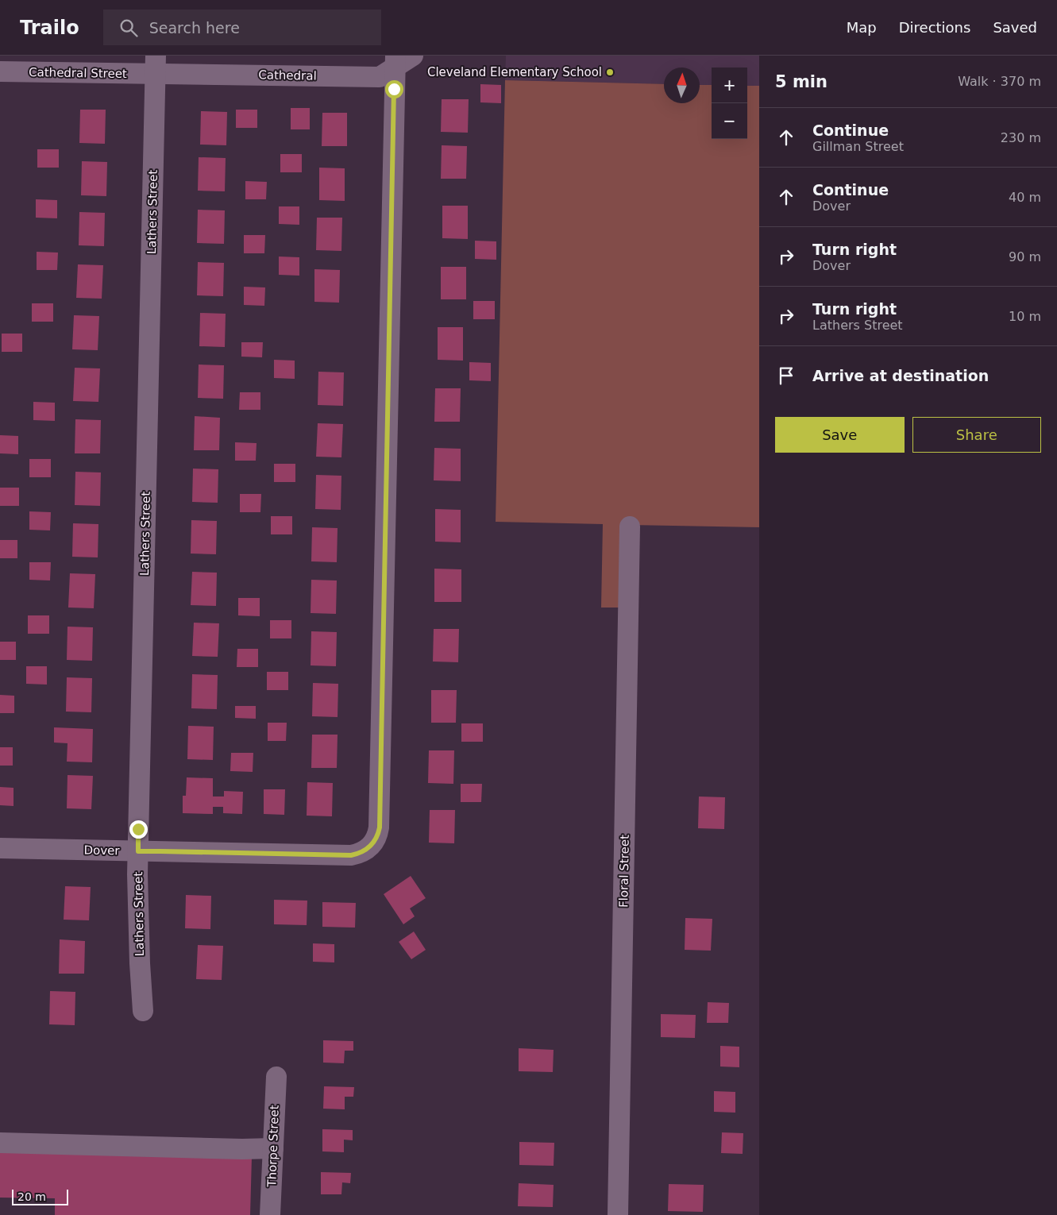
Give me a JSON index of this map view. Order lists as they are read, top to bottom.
{
  "streets": {
    "street": [
      "Cathedral Street",
      "Cathedral",
      "Lathers Street",
      "Dover",
      "Floral Street",
      "Thorpe Street"
    ]
  },
  "crossings": [
    ["Cathedral Street", "Cathedral"],
    ["Cathedral Street", "Lathers Street"],
    ["Cathedral", "Lathers Street"],
    ["Cathedral", "Dover"],
    ["Lathers Street", "Dover"]
  ],
  "places": ["Cleveland Elementary School"],
  "scale_bar": "20 m",
  "north": "top",
  "page": {
    "header": "Trailo",
    "search": "Search here",
    "nav": ["Map", "Directions", "Saved"],
    "heading": ["5 min", "Walk · 370 m"],
    "map_buttons": ["+", "−"],
    "list": [
      ["Continue", "Gillman Street", "230 m"],
      ["Continue", "Dover", "40 m"],
      ["Turn right", "Dover", "90 m"],
      ["Turn right", "Lathers Street", "10 m"],
      "Arrive at destination"
    ],
    "buttons": ["Save", "Share"],
    "scale": "20 m"
  }
}
